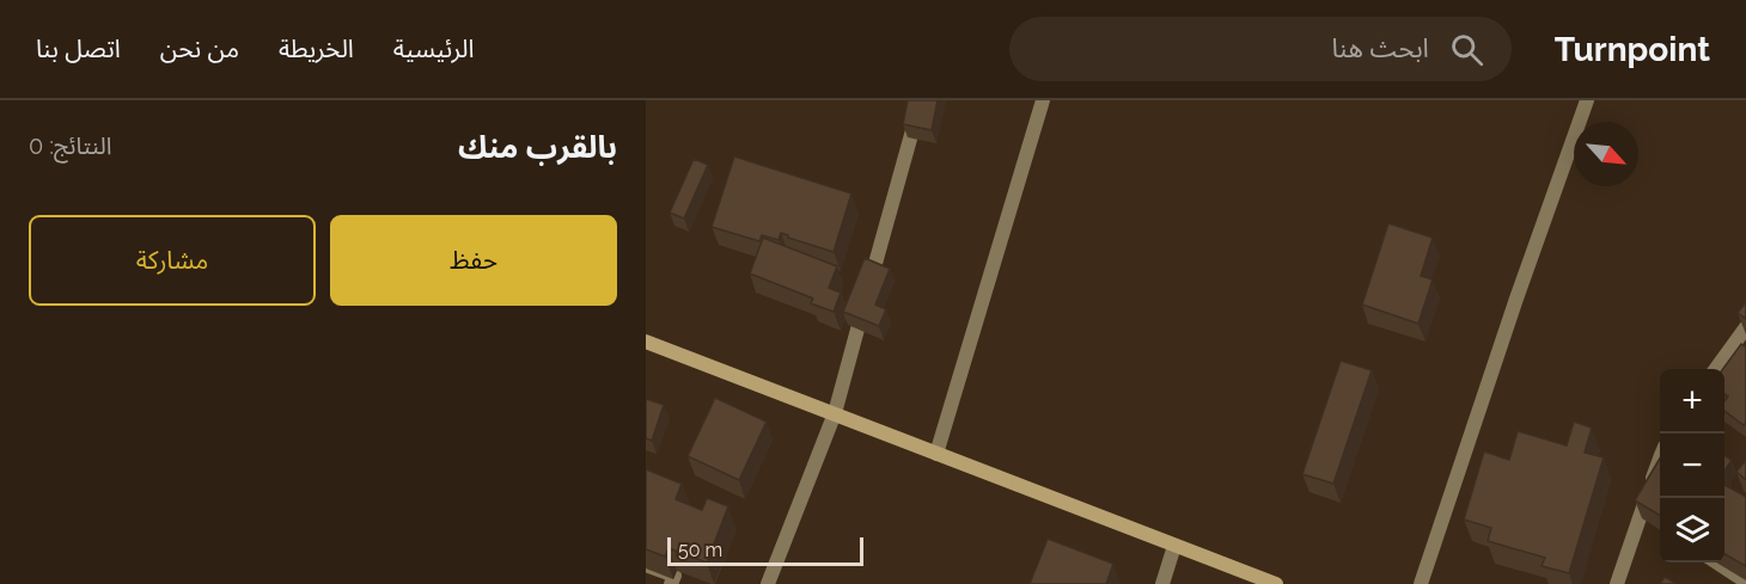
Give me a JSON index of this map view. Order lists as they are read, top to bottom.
{
  "scale_bar": "50 m",
  "north": "bottom right",
  "page": {
    "header": "Turnpoint",
    "search": "ابحث هنا",
    "nav": [
      "الرئيسية",
      "الخريطة",
      "من نحن",
      "اتصل بنا"
    ],
    "heading": ["بالقرب منك", "النتائج: 0"],
    "buttons": ["حفظ", "مشاركة"],
    "map_buttons": ["+", "−"],
    "scale": "50 m"
  }
}
